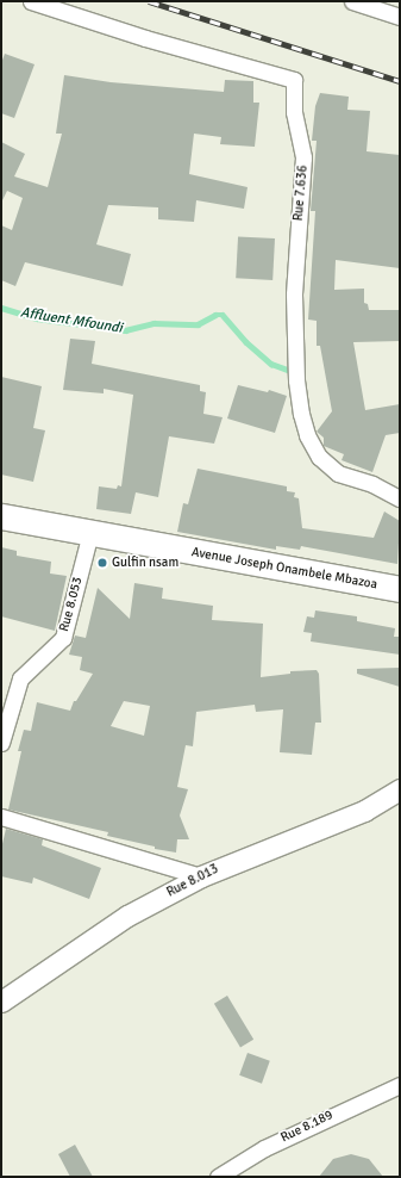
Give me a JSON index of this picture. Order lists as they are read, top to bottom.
{
  "streets": {
    "main road": ["Avenue Joseph Onambele Mbazoa"],
    "street": [
      "Rue 7.636",
      "Rue 8.053",
      "Rue 8.013",
      "Rue 8.189"
    ]
  },
  "crossings": [
    ["Avenue Joseph Onambele Mbazoa", "Rue 8.053"]
  ],
  "water": ["Affluent Mfoundi"],
  "places": ["Gulfin nsam"]
}
